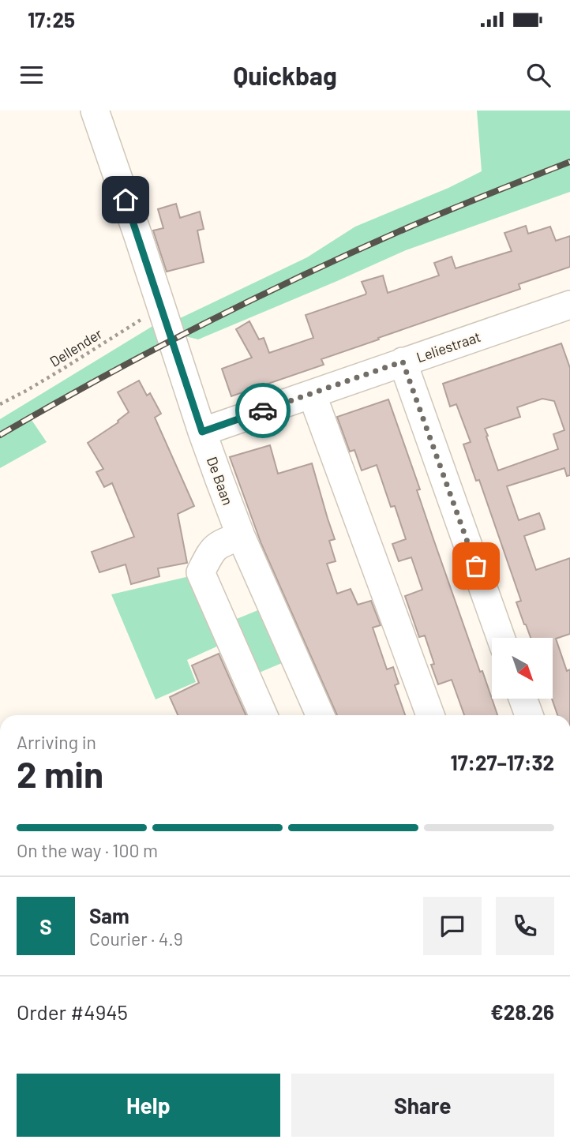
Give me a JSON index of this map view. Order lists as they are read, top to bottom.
{
  "streets": {
    "street": ["Leliestraat", "De Baan"],
    "path": ["Dellender"]
  },
  "crossings": [
    ["Leliestraat", "De Baan"],
    ["Dellender", "De Baan"]
  ],
  "north": "bottom right",
  "page": {
    "status": "17:25",
    "header": "Quickbag",
    "heading": ["2 min", "Arriving in", "17:27–17:32"],
    "panel": [
      "Sam",
      "Courier · 4.9",
      "Order #4945",
      "€28.26"
    ],
    "bar": "On the way · 100 m",
    "round": "S",
    "buttons": ["Help", "Share"]
  }
}
